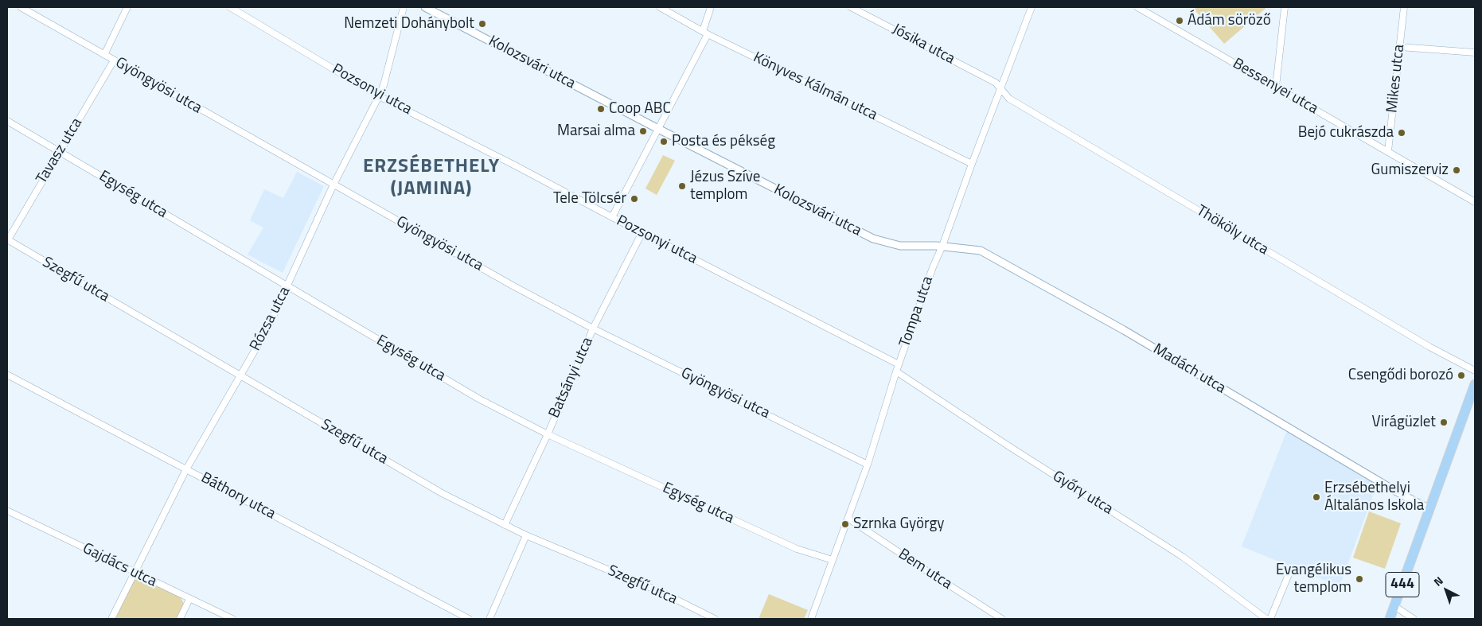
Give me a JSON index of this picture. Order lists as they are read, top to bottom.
{
  "streets": {
    "main road": ["444"],
    "street": [
      "Jósika utca",
      "Kolozsvári utca",
      "Mikes utca",
      "Gyöngyösi utca",
      "Könyves Kálmán utca",
      "Bessenyei utca",
      "Pozsonyi utca",
      "Tavasz utca",
      "Egység utca",
      "Thököly utca",
      "Szegfű utca",
      "Tompa utca",
      "Rózsa utca",
      "Madách utca",
      "Batsányi utca",
      "Győry utca",
      "Báthory utca",
      "Gajdács utca",
      "Bem utca"
    ]
  },
  "crossings": [
    ["Jósika utca", "Thököly utca"],
    ["Kolozsvári utca", "Tompa utca"],
    ["Kolozsvári utca", "Madách utca"],
    ["Mikes utca", "Bessenyei utca"],
    ["Gyöngyösi utca", "Tavasz utca"],
    ["Gyöngyösi utca", "Tompa utca"],
    ["Gyöngyösi utca", "Rózsa utca"],
    ["Gyöngyösi utca", "Batsányi utca"],
    ["Könyves Kálmán utca", "Tompa utca"],
    ["Pozsonyi utca", "Tompa utca"],
    ["Pozsonyi utca", "Rózsa utca"],
    ["Pozsonyi utca", "Batsányi utca"],
    ["Tavasz utca", "Egység utca"],
    ["Tavasz utca", "Szegfű utca"],
    ["Egység utca", "Tompa utca"],
    ["Egység utca", "Rózsa utca"],
    ["Egység utca", "Batsányi utca"],
    ["Thököly utca", "Tompa utca"],
    ["Szegfű utca", "Rózsa utca"],
    ["Szegfű utca", "Batsányi utca"],
    ["Tompa utca", "Madách utca"],
    ["Tompa utca", "Győry utca"],
    ["Tompa utca", "Bem utca"],
    ["Rózsa utca", "Báthory utca"],
    ["Rózsa utca", "Gajdács utca"],
    ["Madách utca", "444"]
  ],
  "districts": ["ERZSÉBETHELY (JAMINA)"],
  "places": [
    "Ádám söröző",
    "Nemzeti Dohánybolt",
    "Coop ABC",
    "Marsai alma",
    "Bejó cukrászda",
    "Posta és pékség",
    "Gumiszerviz",
    "Jézus Szíve templom",
    "Tele Tölcsér",
    "Csengődi borozó",
    "Virágüzlet",
    "Erzsébethelyi Általános Iskola",
    "Szrnka György",
    "Evangélikus templom"
  ],
  "north": "top left"
}
